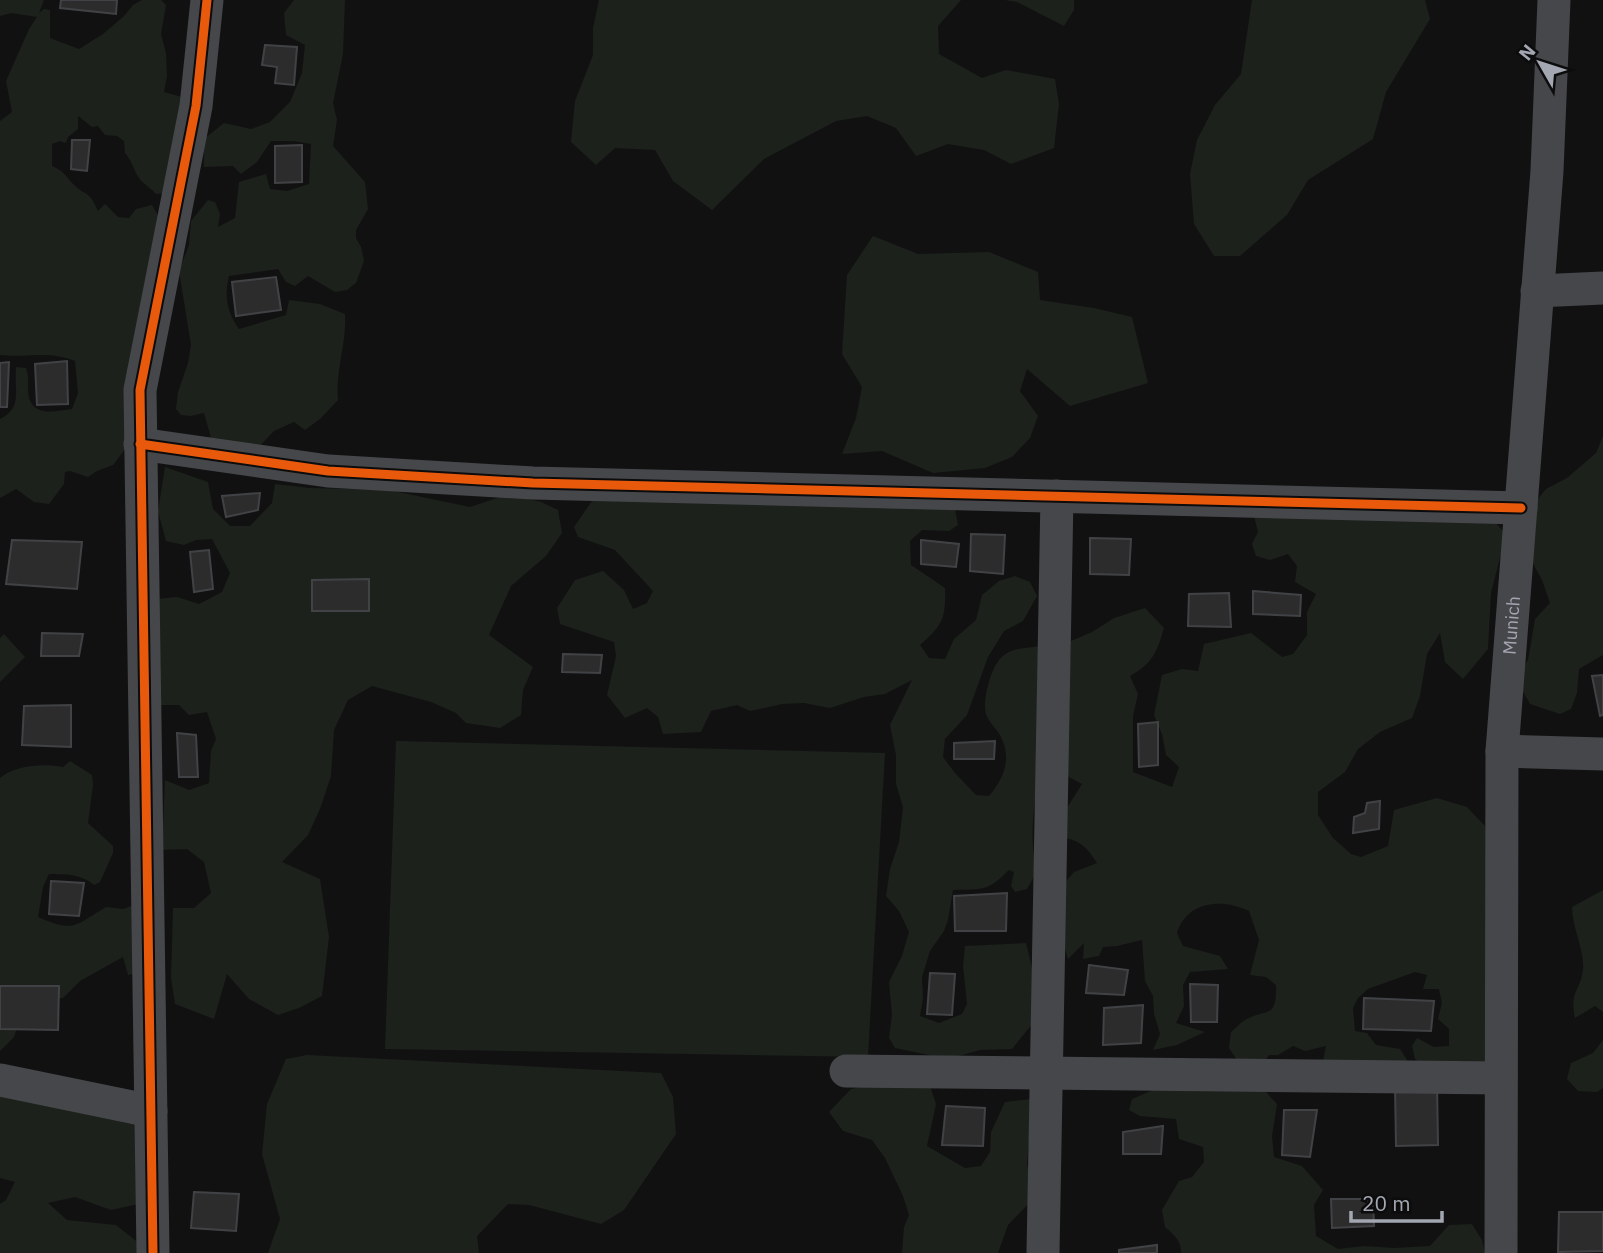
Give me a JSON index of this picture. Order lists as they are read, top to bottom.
{
  "streets": {
    "street": ["Munich"]
  },
  "scale_bar": "20 m",
  "north": "top left"
}
